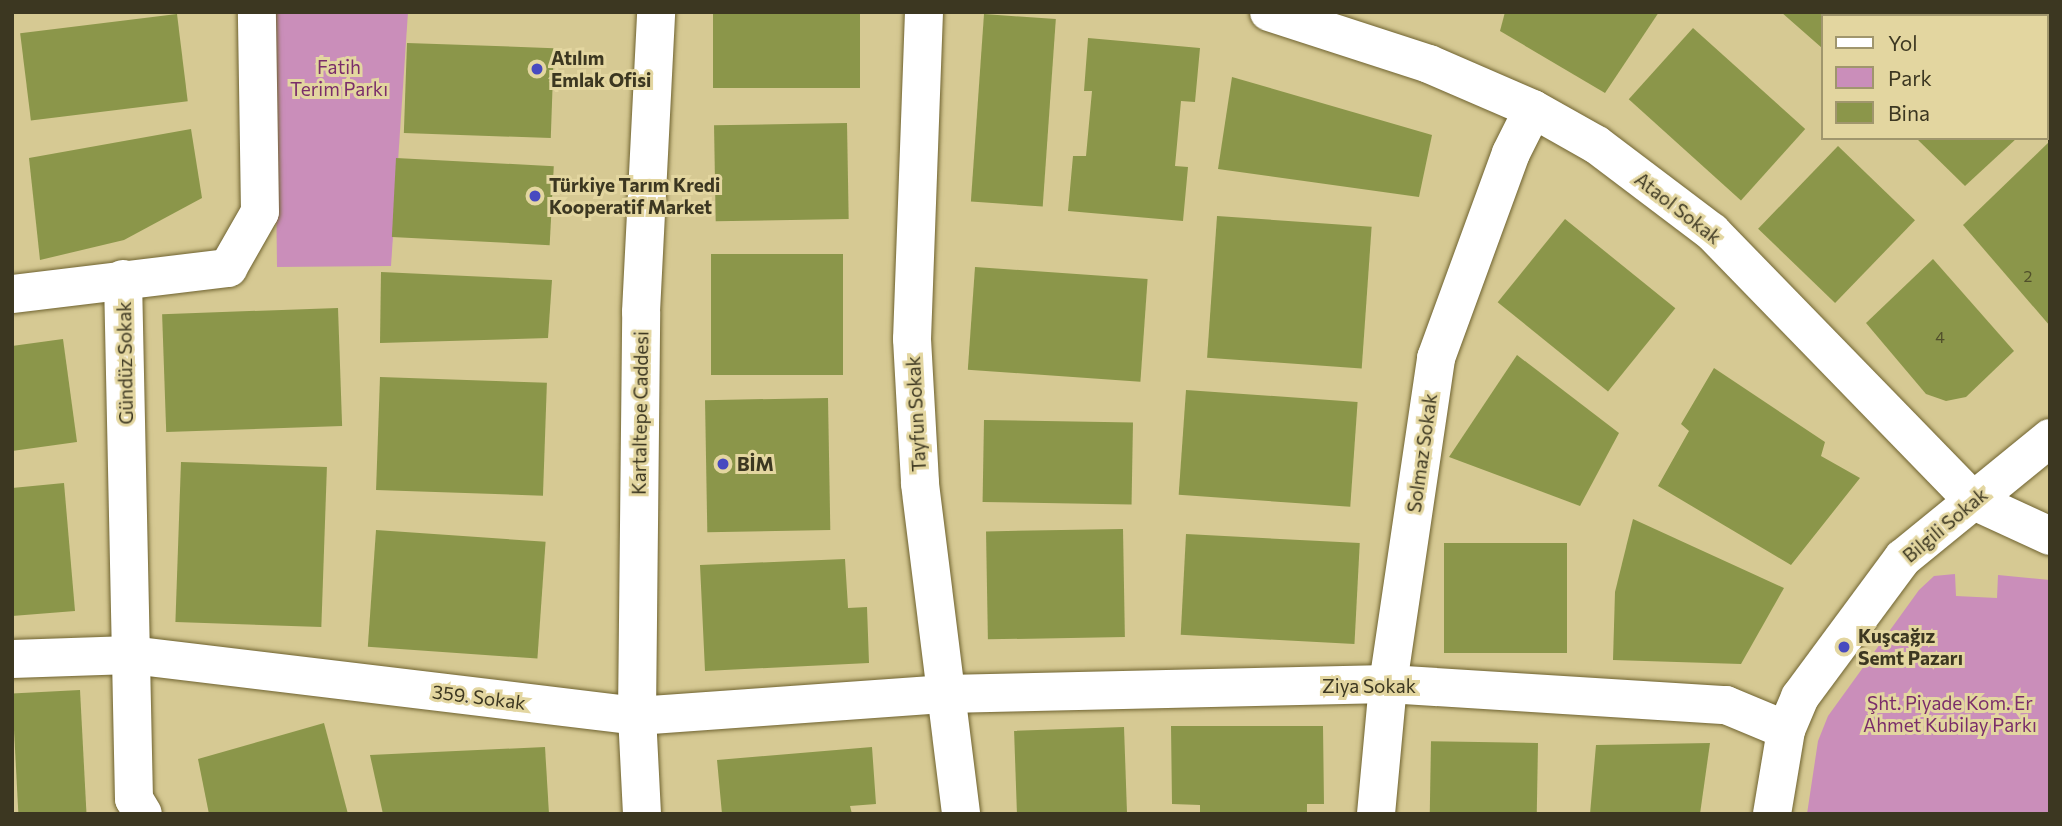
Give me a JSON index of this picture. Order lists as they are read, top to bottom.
{
  "streets": {
    "street": [
      "Ataol Sokak",
      "Gündüz Sokak",
      "Kartaltepe Caddesi",
      "Tayfun Sokak",
      "Solmaz Sokak",
      "Bilgili Sokak",
      "Ziya Sokak",
      "359. Sokak"
    ]
  },
  "crossings": [
    ["Ataol Sokak", "Solmaz Sokak"],
    ["Ataol Sokak", "Bilgili Sokak"],
    ["Gündüz Sokak", "359. Sokak"],
    ["Kartaltepe Caddesi", "359. Sokak"],
    ["Tayfun Sokak", "Ziya Sokak"],
    ["Tayfun Sokak", "359. Sokak"],
    ["Solmaz Sokak", "Ziya Sokak"],
    ["Bilgili Sokak", "Ziya Sokak"],
    ["Ziya Sokak", "359. Sokak"]
  ],
  "parks": ["Fatih Terim Parkı", "Şht. Piyade Kom. Er Ahmet Kubilay Parkı"],
  "places": [
    "Atılım Emlak Ofisi",
    "Türkiye Tarım Kredi Kooperatif Market",
    "BİM",
    "Kuşcağız Semt Pazarı"
  ],
  "house_numbers": ["2", "4"],
  "legend": ["Yol", "Park", "Bina"]
}
